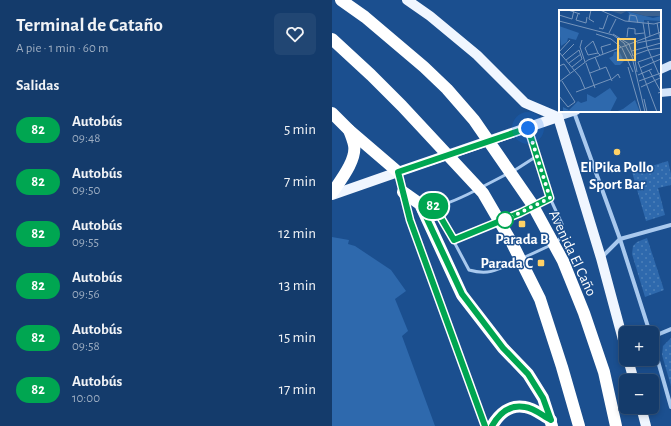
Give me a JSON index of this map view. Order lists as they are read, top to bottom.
{
  "streets": {
    "highway": ["Avenida El Caño"]
  },
  "places": {
    "other": ["El Pika Pollo Sport Bar"],
    "transit": ["Parada B", "Parada C"]
  },
  "lines": ["bus line 82"],
  "page": {
    "heading": [
      ["Terminal de Cataño", "A pie · 1 min · 60 m"],
      "Salidas"
    ],
    "on_map": "82",
    "list": [
      {
        "mark": "82",
        "name": "Autobús",
        "note": "09:48",
        "value": "5 min"
      },
      {
        "mark": "82",
        "name": "Autobús",
        "note": "09:50",
        "value": "7 min"
      },
      {
        "mark": "82",
        "name": "Autobús",
        "note": "09:55",
        "value": "12 min"
      },
      {
        "mark": "82",
        "name": "Autobús",
        "note": "09:56",
        "value": "13 min"
      },
      {
        "mark": "82",
        "name": "Autobús",
        "note": "09:58",
        "value": "15 min"
      },
      {
        "mark": "82",
        "name": "Autobús",
        "note": "10:00",
        "value": "17 min"
      }
    ],
    "map_buttons": ["+", "−"]
  }
}
